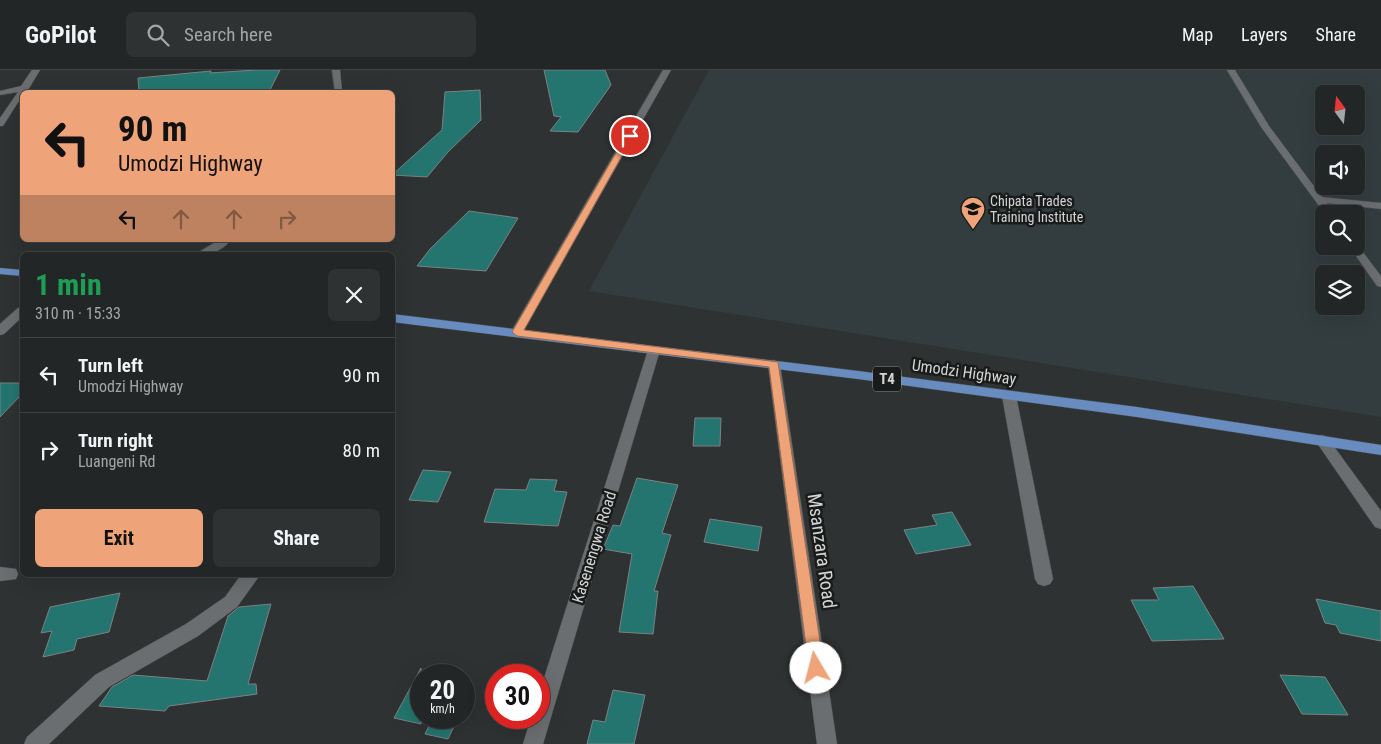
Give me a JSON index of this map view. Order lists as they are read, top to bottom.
{
  "streets": {
    "highway": ["Umodzi Highway", "T4"],
    "street": ["Kasenengwa Road", "Msanzara Road"]
  },
  "crossings": [
    ["Umodzi Highway", "Kasenengwa Road"],
    ["Umodzi Highway", "Msanzara Road"]
  ],
  "places": {
    "school or university": ["Chipata Trades Training Institute"]
  },
  "north": "top",
  "page": {
    "header": "GoPilot",
    "search": "Search here",
    "nav": ["Map", "Layers", "Share"],
    "turn": ["90 m", "Umodzi Highway"],
    "heading": ["1 min", "310 m · 15:33"],
    "list": [
      {
        "name": "Turn left",
        "note": "Umodzi Highway",
        "value": "90 m"
      },
      {
        "name": "Turn right",
        "note": "Luangeni Rd",
        "value": "80 m"
      }
    ],
    "buttons": ["Exit", "Share"],
    "speed": "20 km/h",
    "limit": "30"
  }
}
